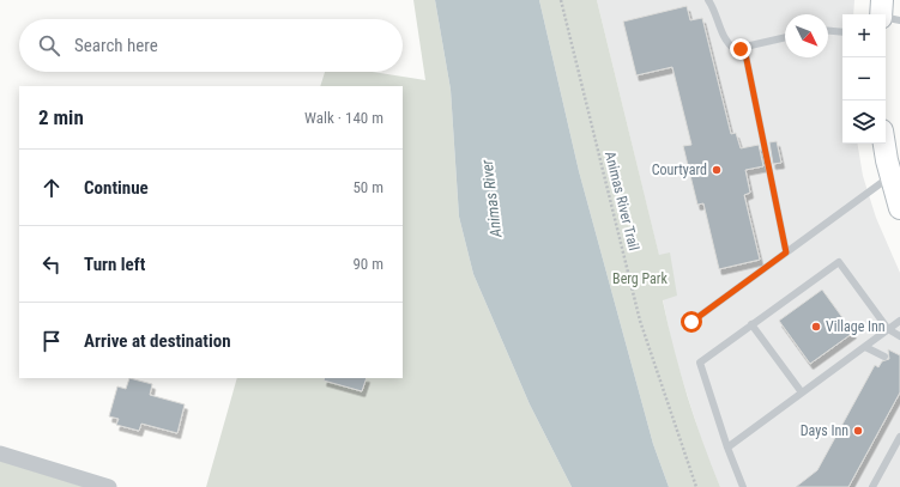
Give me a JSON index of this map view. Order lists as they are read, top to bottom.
{
  "streets": {
    "path": ["Animas River Trail"]
  },
  "water": ["Animas River"],
  "parks": ["Berg Park"],
  "places": ["Courtyard", "Village Inn", "Days Inn"],
  "north": "bottom right",
  "page": {
    "map_buttons": ["+", "−"],
    "search": "Search here",
    "heading": ["2 min", "Walk · 140 m"],
    "list": [
      ["Continue", "50 m"],
      ["Turn left", "90 m"],
      "Arrive at destination"
    ]
  }
}
